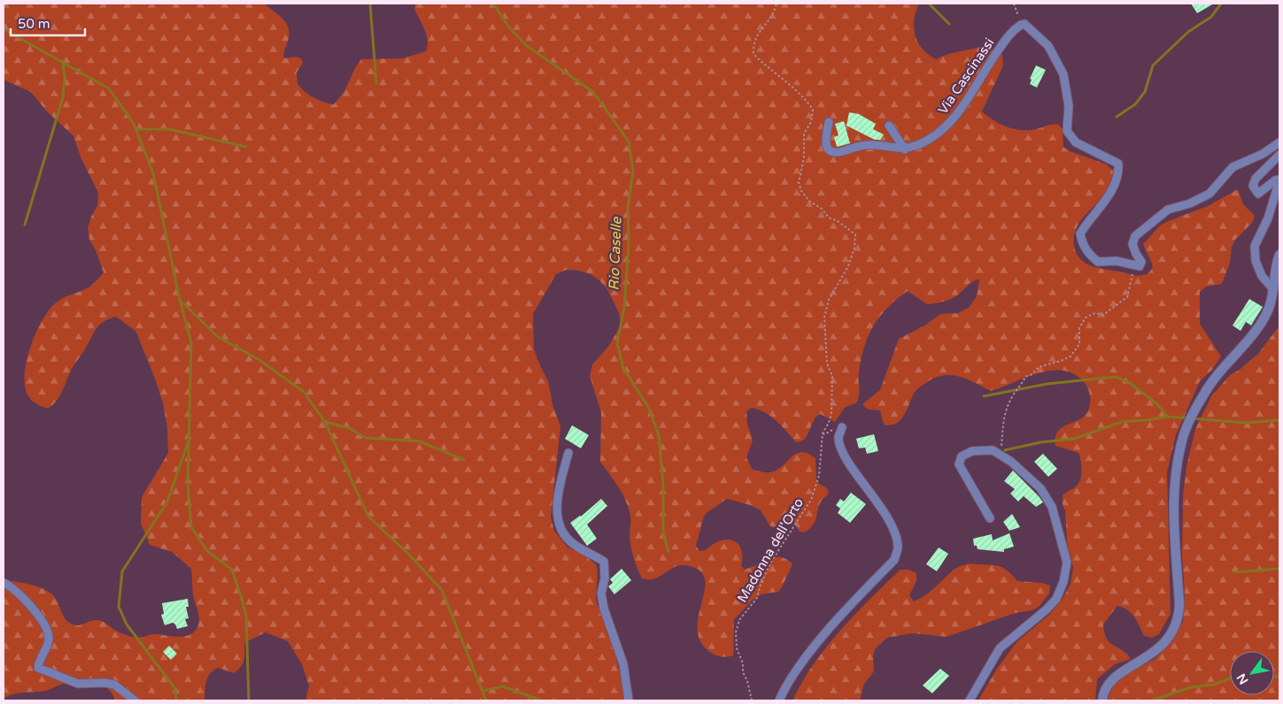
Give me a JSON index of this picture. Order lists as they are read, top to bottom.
{
  "streets": {
    "street": ["Via Cascinassi"],
    "path": ["Madonna dell'Orto"]
  },
  "water": ["Rio Caselle"],
  "scale_bar": "50 m",
  "north": "bottom left"
}
